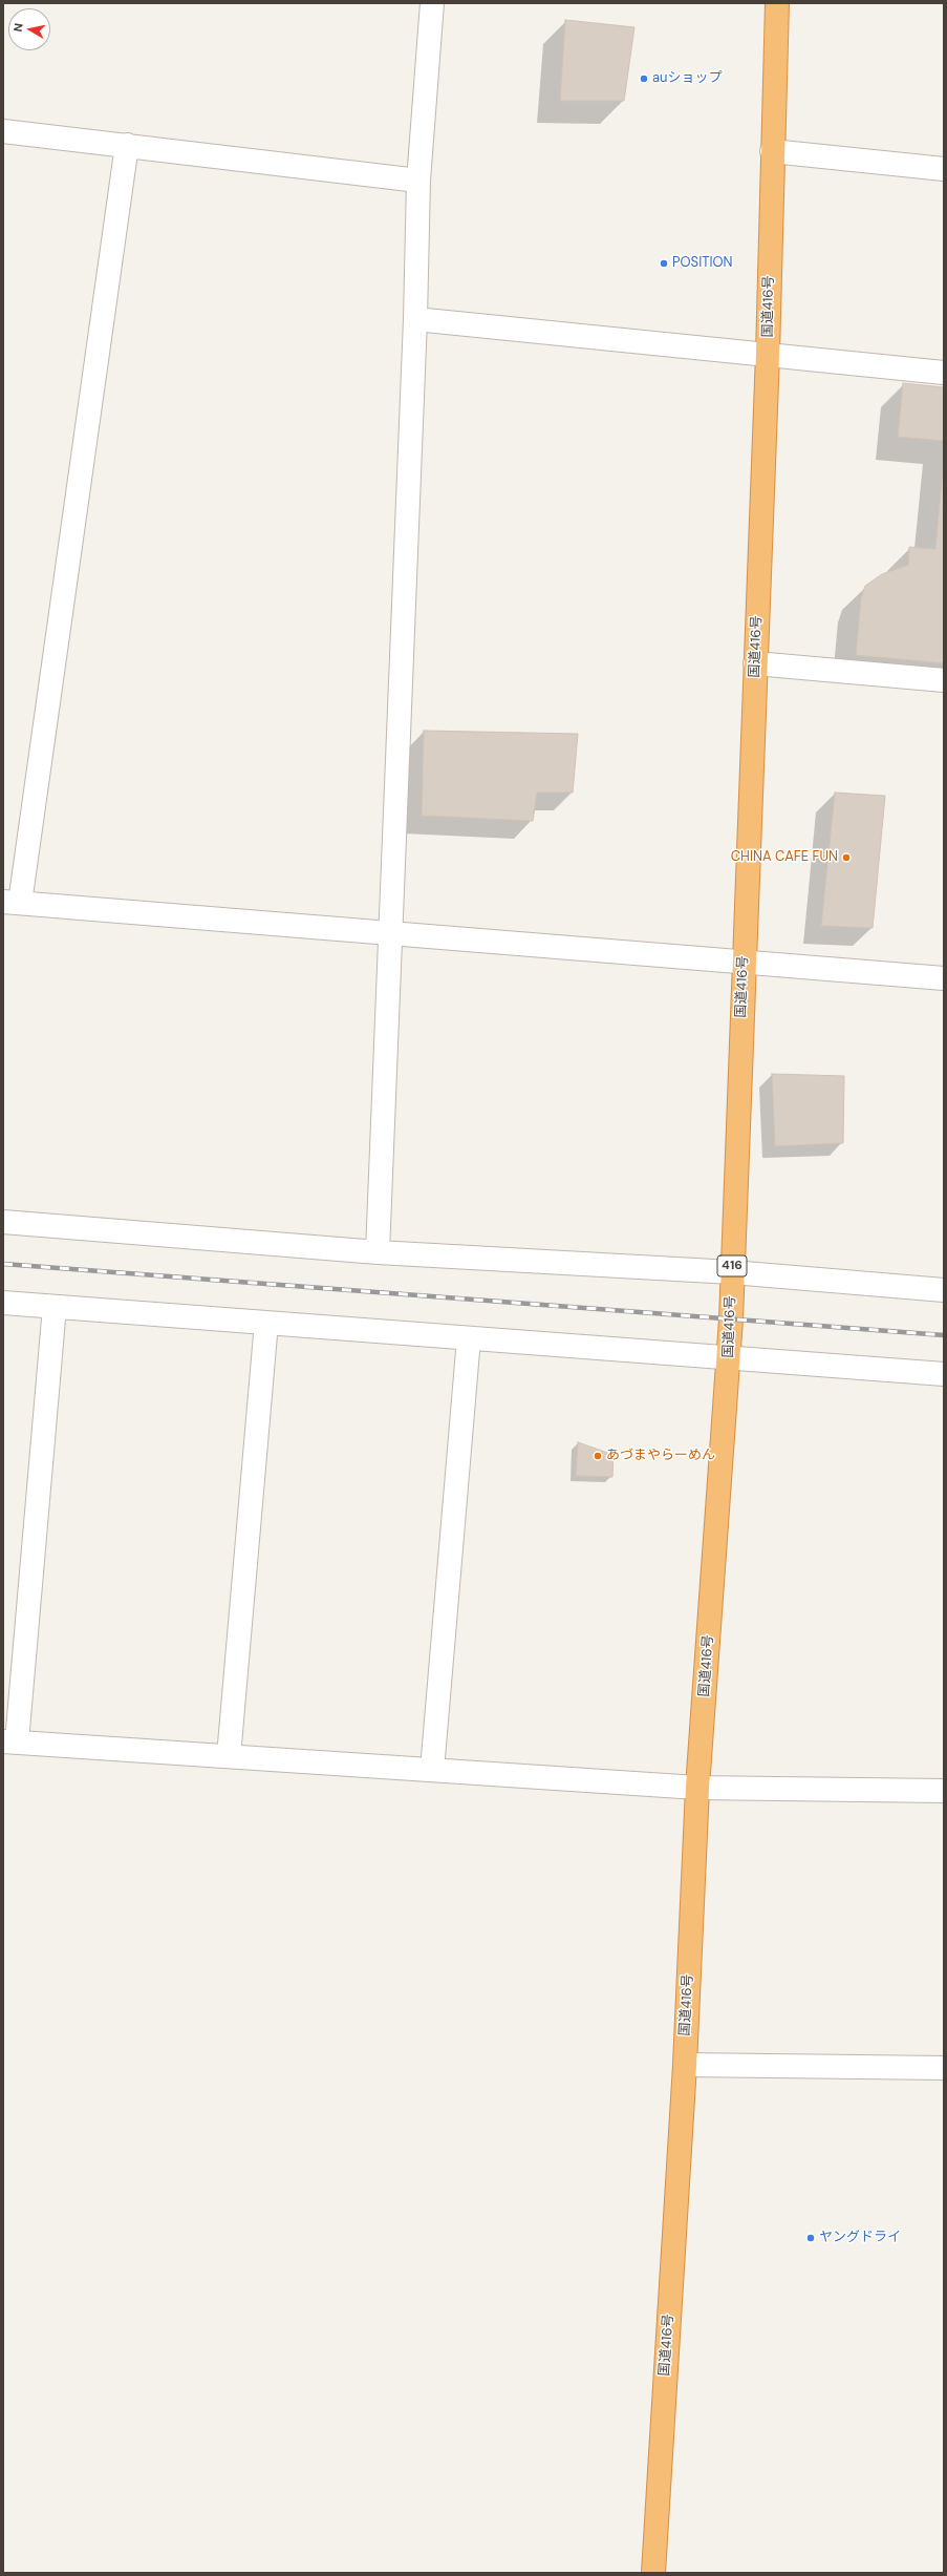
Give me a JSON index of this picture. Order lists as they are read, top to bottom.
{
  "streets": {
    "highway": ["国道416号", "416"]
  },
  "places": [
    "auショップ",
    "POSITION",
    "CHINA CAFE FUN",
    "あづまやらーめん",
    "ヤングドライ"
  ],
  "north": "left"
}
